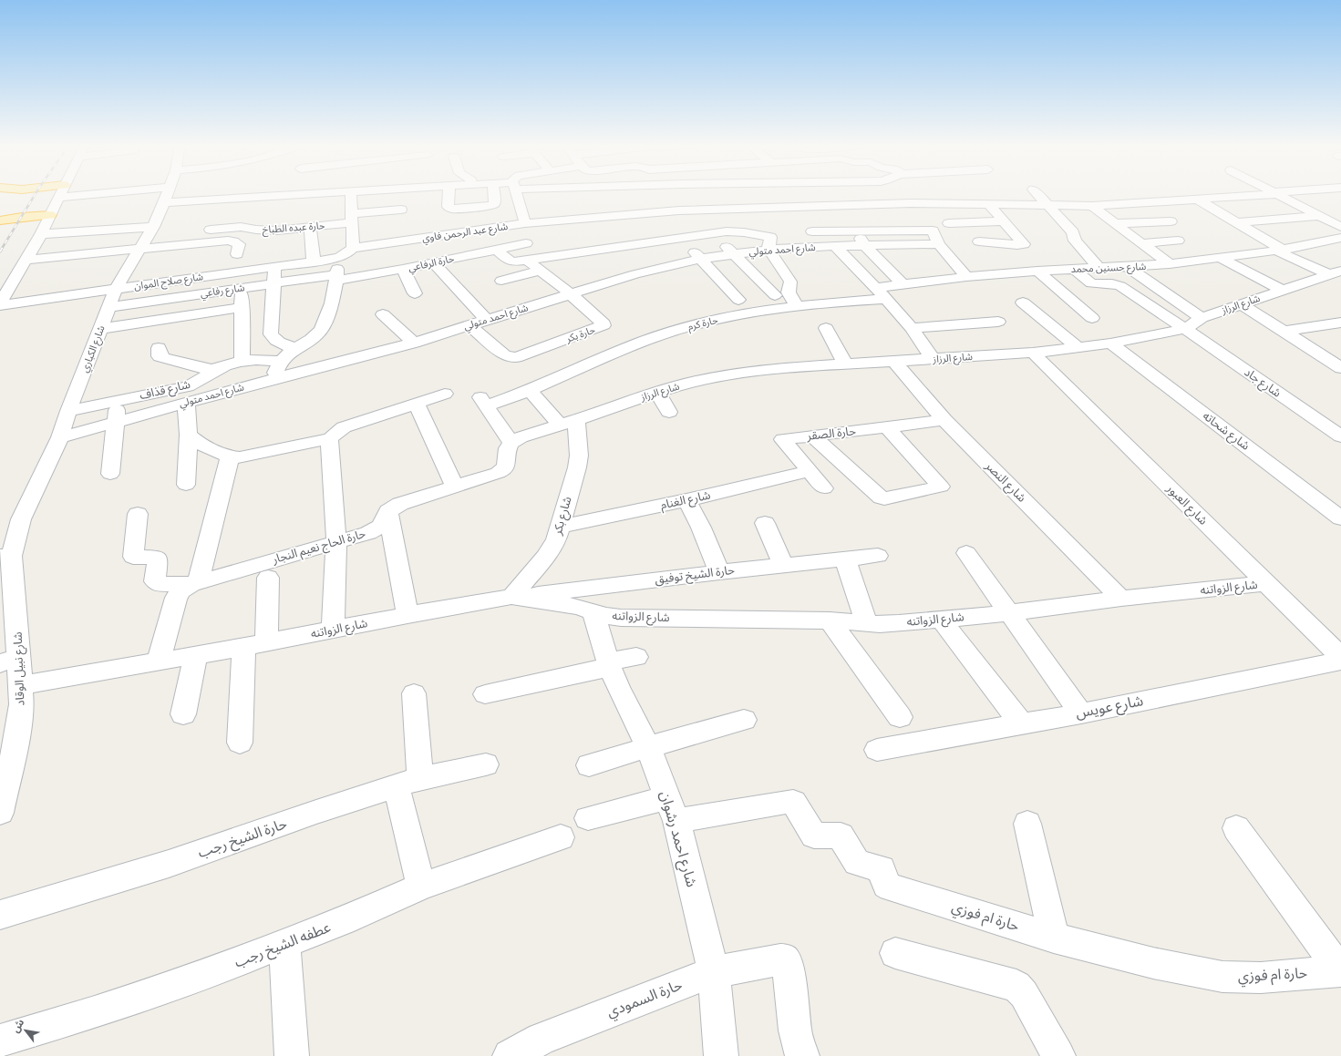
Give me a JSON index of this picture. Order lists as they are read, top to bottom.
{
  "streets": {
    "street": [
      "حارة عبده الطباخ",
      "شارع عبد الرحمن فاوي",
      "شارع احمد متولي",
      "حارة الرفاعي",
      "شارع حسنين محمد",
      "شارع صلاح الموان",
      "شارع رفاعي",
      "شارع الرزاز",
      "حارة كرم",
      "حارة بكر",
      "شارع الكباري",
      "شارع جاد",
      "شارع قذاف",
      "شارع شحاته",
      "حارة الصقر",
      "شارع النصر",
      "شارع الغنام",
      "شارع العبور",
      "شارع بكر",
      "حارة الحاج نعيم النجار",
      "حارة الشيخ توفيق",
      "شارع الزواتنه",
      "شارع نبيل الوقاد",
      "شارع عويس",
      "حارة الشيخ رجب",
      "شارع احمد رشوان",
      "حارة ام فوزي",
      "عطفه الشيخ رجب",
      "حارة السمودي"
    ]
  },
  "crossings": [
    ["شارع عبد الرحمن فاوي", "شارع احمد متولي"],
    ["شارع عبد الرحمن فاوي", "حارة بكر"],
    ["شارع احمد متولي", "حارة الرفاعي"],
    ["شارع احمد متولي", "حارة بكر"],
    ["شارع احمد متولي", "شارع الكباري"],
    ["حارة الرفاعي", "شارع رفاعي"],
    ["حارة الرفاعي", "حارة بكر"],
    ["شارع حسنين محمد", "شارع جاد"],
    ["شارع صلاح الموان", "شارع الكباري"],
    ["شارع رفاعي", "شارع الكباري"],
    ["شارع الرزاز", "شارع جاد"],
    ["شارع الرزاز", "شارع شحاته"],
    ["شارع الرزاز", "شارع النصر"],
    ["شارع الرزاز", "شارع العبور"],
    ["شارع الرزاز", "شارع بكر"],
    ["حارة كرم", "حارة الحاج نعيم النجار"],
    ["شارع الكباري", "شارع قذاف"],
    ["شارع الكباري", "شارع نبيل الوقاد"],
    ["حارة الصقر", "شارع النصر"],
    ["حارة الصقر", "شارع الغنام"],
    ["شارع النصر", "شارع الزواتنه"],
    ["شارع الغنام", "شارع بكر"],
    ["شارع العبور", "شارع الزواتنه"],
    ["شارع بكر", "حارة الشيخ توفيق"],
    ["شارع بكر", "شارع الزواتنه"],
    ["حارة الحاج نعيم النجار", "شارع الزواتنه"],
    ["حارة الشيخ توفيق", "شارع الزواتنه"],
    ["شارع الزواتنه", "شارع نبيل الوقاد"],
    ["شارع الزواتنه", "شارع احمد رشوان"],
    ["شارع احمد رشوان", "حارة ام فوزي"],
    ["شارع احمد رشوان", "حارة السمودي"]
  ],
  "north": "top left"
}
